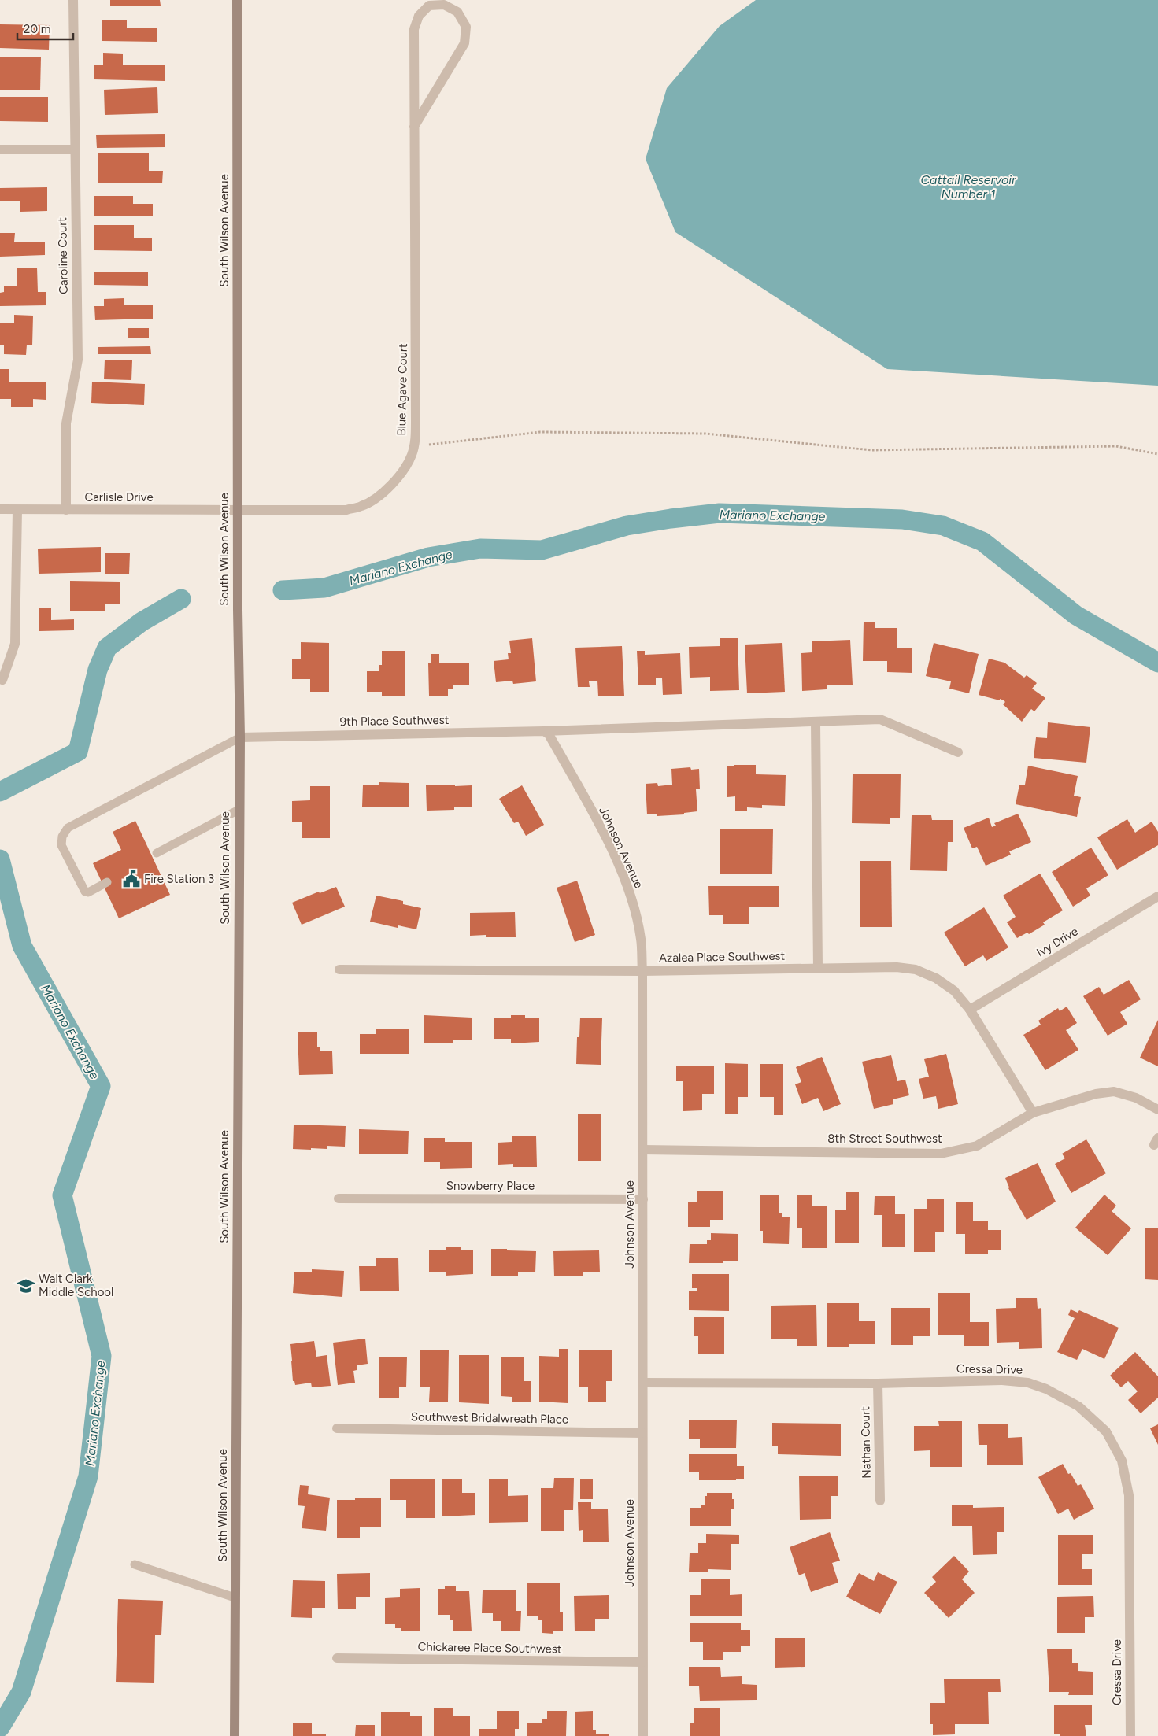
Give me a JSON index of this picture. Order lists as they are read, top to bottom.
{
  "streets": {
    "main road": ["South Wilson Avenue"],
    "street": [
      "Caroline Court",
      "Blue Agave Court",
      "Carlisle Drive",
      "9th Place Southwest",
      "Johnson Avenue",
      "Ivy Drive",
      "Azalea Place Southwest",
      "8th Street Southwest",
      "Snowberry Place",
      "Cressa Drive",
      "Southwest Bridalwreath Place",
      "Nathan Court",
      "Chickaree Place Southwest"
    ]
  },
  "crossings": [
    ["South Wilson Avenue", "Blue Agave Court"],
    ["South Wilson Avenue", "Carlisle Drive"],
    ["South Wilson Avenue", "9th Place Southwest"],
    ["Caroline Court", "Carlisle Drive"],
    ["Blue Agave Court", "Carlisle Drive"],
    ["9th Place Southwest", "Johnson Avenue"],
    ["Johnson Avenue", "Azalea Place Southwest"],
    ["Johnson Avenue", "8th Street Southwest"],
    ["Johnson Avenue", "Snowberry Place"],
    ["Johnson Avenue", "Cressa Drive"],
    ["Johnson Avenue", "Southwest Bridalwreath Place"],
    ["Johnson Avenue", "Chickaree Place Southwest"],
    ["Ivy Drive", "Azalea Place Southwest"],
    ["Azalea Place Southwest", "8th Street Southwest"],
    ["Cressa Drive", "Nathan Court"]
  ],
  "water": ["Cattail Reservoir Number 1", "Mariano Exchange"],
  "places": {
    "public building": ["Fire Station 3"],
    "school or university": ["Walt Clark Middle School"]
  },
  "scale_bar": "20 m"
}
